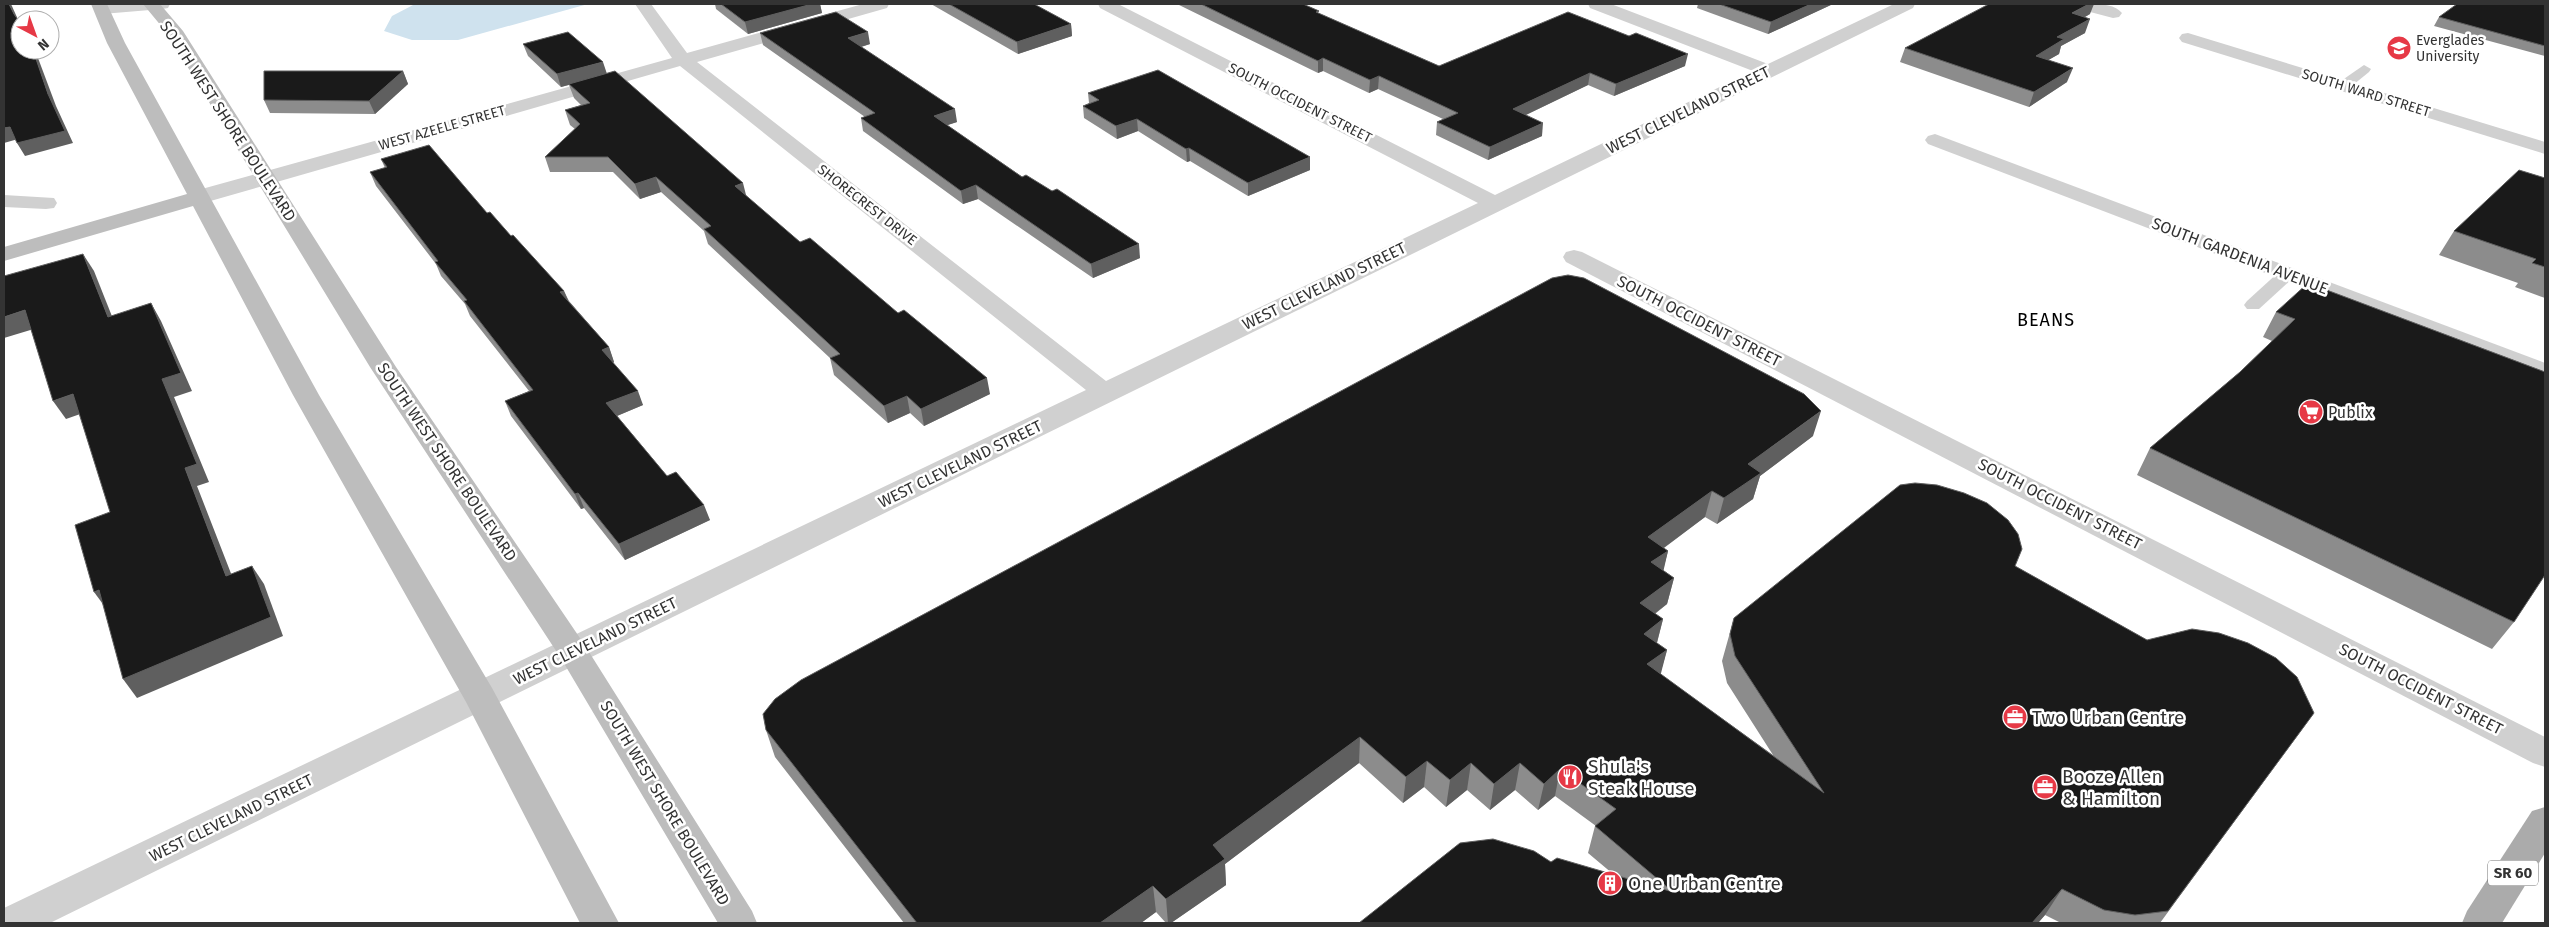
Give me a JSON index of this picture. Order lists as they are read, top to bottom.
{
  "streets": {
    "main road": ["SR 60"],
    "street": [
      "SOUTH WARD STREET",
      "SOUTH OCCIDENT STREET",
      "WEST CLEVELAND STREET",
      "SOUTH WEST SHORE BOULEVARD",
      "WEST AZEELE STREET",
      "SHORECREST DRIVE",
      "SOUTH GARDENIA AVENUE"
    ]
  },
  "crossings": [
    ["SOUTH OCCIDENT STREET", "WEST CLEVELAND STREET"],
    ["WEST CLEVELAND STREET", "SOUTH WEST SHORE BOULEVARD"],
    ["WEST CLEVELAND STREET", "SHORECREST DRIVE"],
    ["SOUTH WEST SHORE BOULEVARD", "WEST AZEELE STREET"],
    ["WEST AZEELE STREET", "SHORECREST DRIVE"]
  ],
  "districts": ["BEANS"],
  "places": {
    "school or university": ["Everglades University"],
    "supermarket": ["Publix"],
    "office": ["Two Urban Centre", "Booze Allen & Hamilton"],
    "restaurant": ["Shula's Steak House"],
    "building": ["One Urban Centre"]
  },
  "north": "bottom right"
}
